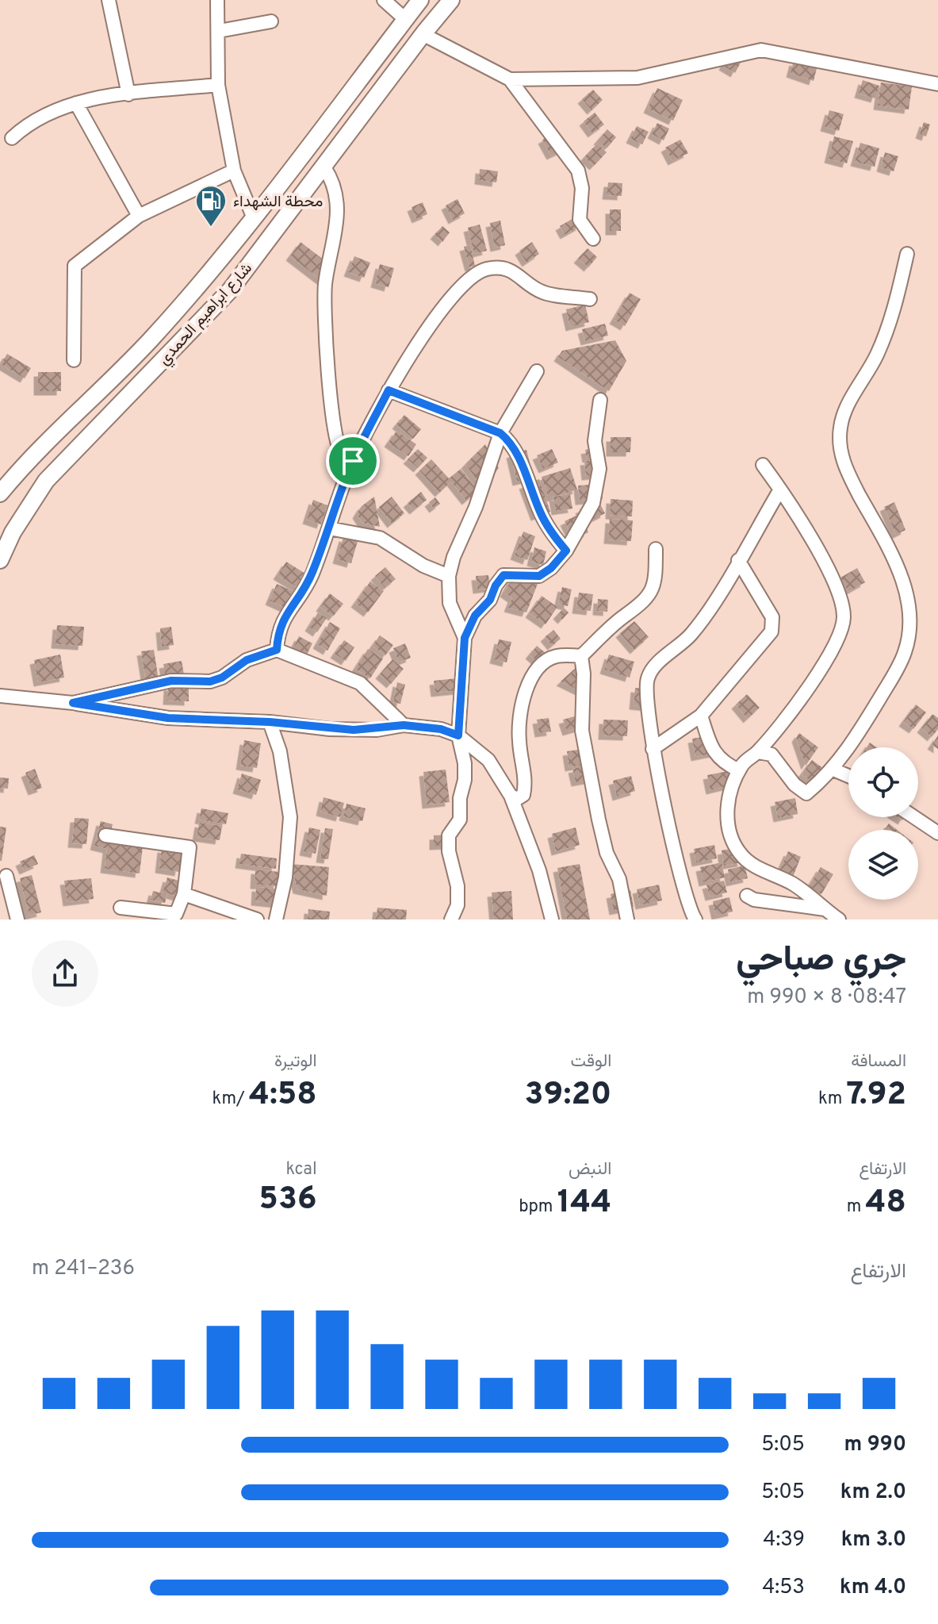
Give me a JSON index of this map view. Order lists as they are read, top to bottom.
{
  "streets": {
    "main road": ["شارع ابراهيم الحمدي"]
  },
  "places": {
    "fuel station": ["محطة الشهداء"]
  },
  "page": {
    "heading": ["جري صباحي", "08:47 · 8 × 990 m"],
    "stats": [
      ["المسافة", "7.92 km"],
      ["الوقت", "39:20"],
      ["الوتيرة", "4:58 /km"],
      ["الارتفاع", "48 m"],
      ["النبض", "144 bpm"],
      ["kcal", "536"]
    ],
    "chart": ["الارتفاع", "236–241 m"],
    "list": [
      {
        "name": "990 m",
        "note": "5:05"
      },
      {
        "name": "2.0 km",
        "note": "5:05"
      },
      {
        "name": "3.0 km",
        "note": "4:39"
      },
      {
        "name": "4.0 km",
        "note": "4:53"
      }
    ]
  }
}
